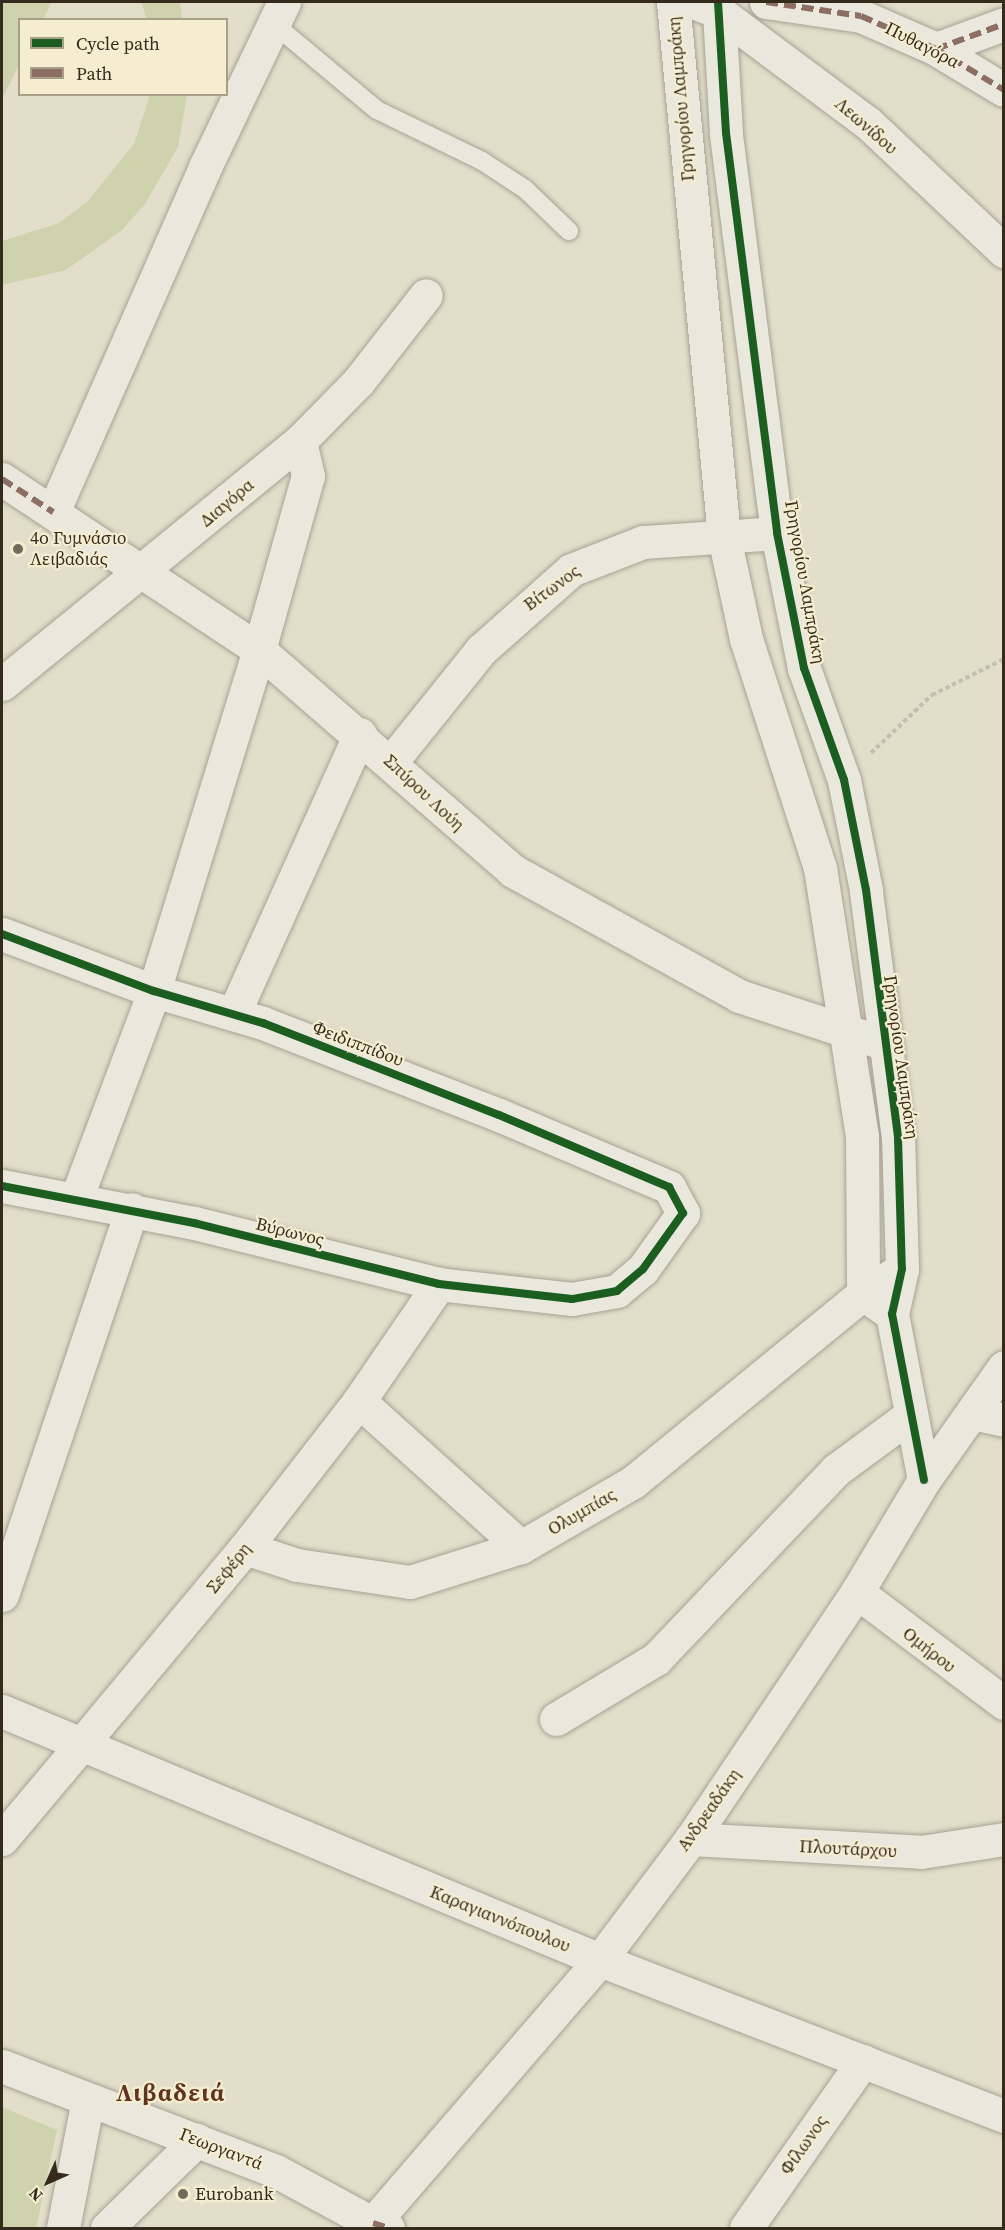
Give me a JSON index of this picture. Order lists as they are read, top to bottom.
{
  "streets": {
    "street": [
      "Πυθαγόρα",
      "Γρηγορίου Λαμπράκη",
      "Λεωνίδου",
      "Διαγόρα",
      "Βίτωνος",
      "Σπύρου Λούη",
      "Φειδιππίδου",
      "Βύρωνος",
      "Ολυμπίας",
      "Σεφέρη",
      "Ομήρου",
      "Ανδρεαδάκη",
      "Πλουτάρχου",
      "Καραγιαννόπουλου",
      "Φίλωνος",
      "Γεωργαντά"
    ]
  },
  "crossings": [
    ["Γρηγορίου Λαμπράκη", "Λεωνίδου"],
    ["Γρηγορίου Λαμπράκη", "Βίτωνος"],
    ["Γρηγορίου Λαμπράκη", "Σπύρου Λούη"],
    ["Γρηγορίου Λαμπράκη", "Ολυμπίας"],
    ["Γρηγορίου Λαμπράκη", "Ανδρεαδάκη"],
    ["Διαγόρα", "Σπύρου Λούη"],
    ["Βίτωνος", "Σπύρου Λούη"],
    ["Φειδιππίδου", "Βύρωνος"],
    ["Βύρωνος", "Σεφέρη"],
    ["Ολυμπίας", "Σεφέρη"],
    ["Σεφέρη", "Καραγιαννόπουλου"],
    ["Ομήρου", "Ανδρεαδάκη"],
    ["Ανδρεαδάκη", "Πλουτάρχου"],
    ["Ανδρεαδάκη", "Καραγιαννόπουλου"],
    ["Ανδρεαδάκη", "Γεωργαντά"],
    ["Καραγιαννόπουλου", "Φίλωνος"]
  ],
  "districts": ["Λιβαδειά"],
  "places": ["4o Γυμνάσιο Λειβαδιάς", "Eurobank"],
  "legend": ["Cycle path", "Path"],
  "north": "bottom left"
}
